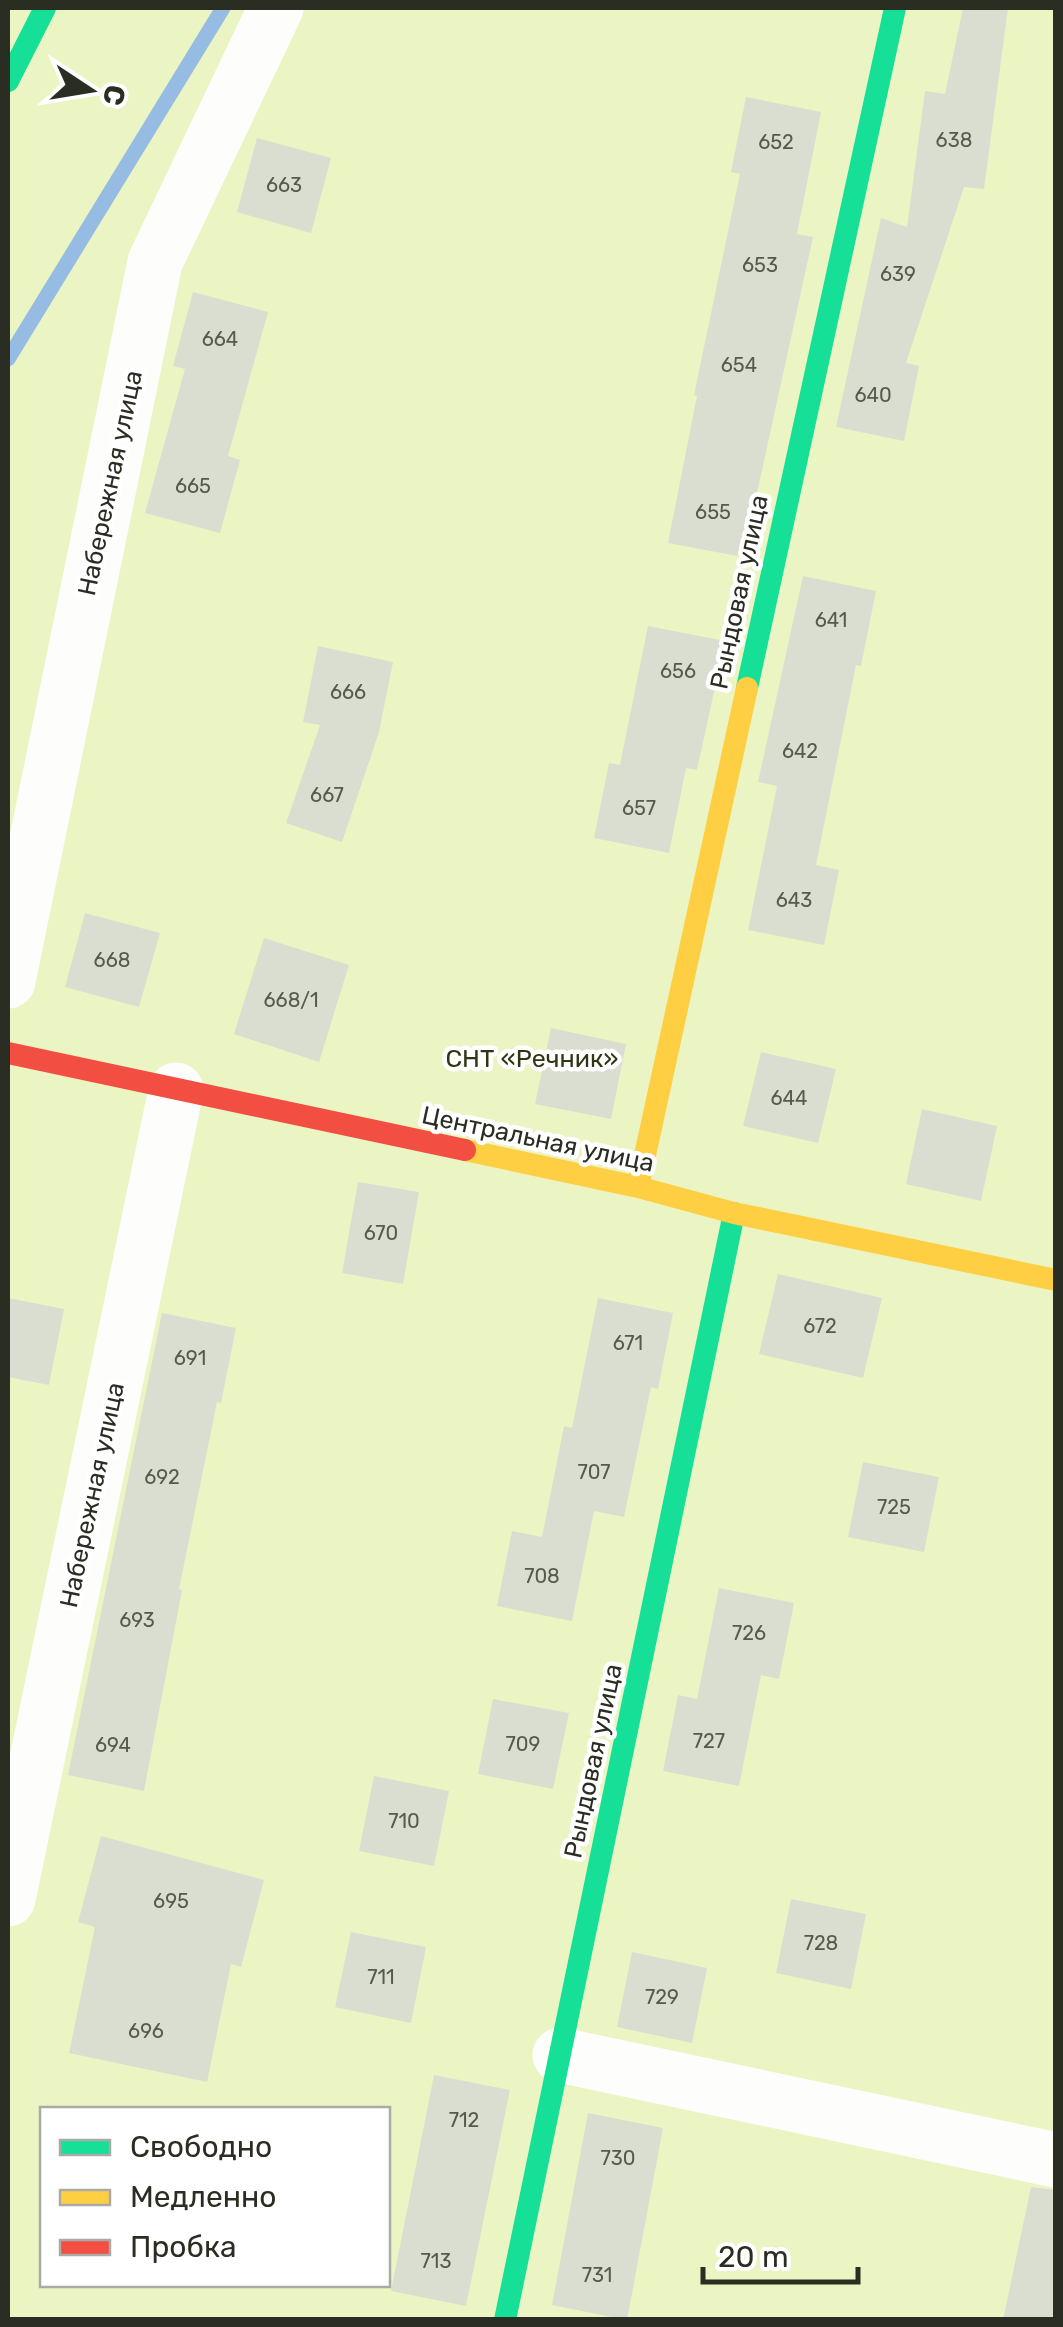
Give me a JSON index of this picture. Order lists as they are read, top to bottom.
{
  "streets": {
    "street": ["Набережная улица", "Рындовая улица", "Центральная улица"]
  },
  "crossings": [
    ["Набережная улица", "Центральная улица"],
    ["Рындовая улица", "Центральная улица"]
  ],
  "parks": ["СНТ «Речник»"],
  "house_numbers": [
    "638",
    "652",
    "663",
    "653",
    "639",
    "664",
    "654",
    "640",
    "665",
    "655",
    "641",
    "656",
    "666",
    "642",
    "667",
    "657",
    "643",
    "668",
    "668/1",
    "644",
    "670",
    "672",
    "671",
    "691",
    "707",
    "692",
    "725",
    "708",
    "693",
    "726",
    "727",
    "709",
    "694",
    "710",
    "695",
    "728",
    "711",
    "729",
    "696",
    "712",
    "730",
    "713",
    "731"
  ],
  "legend": ["Свободно", "Медленно", "Пробка"],
  "scale_bar": "20 m",
  "north": "right"
}
